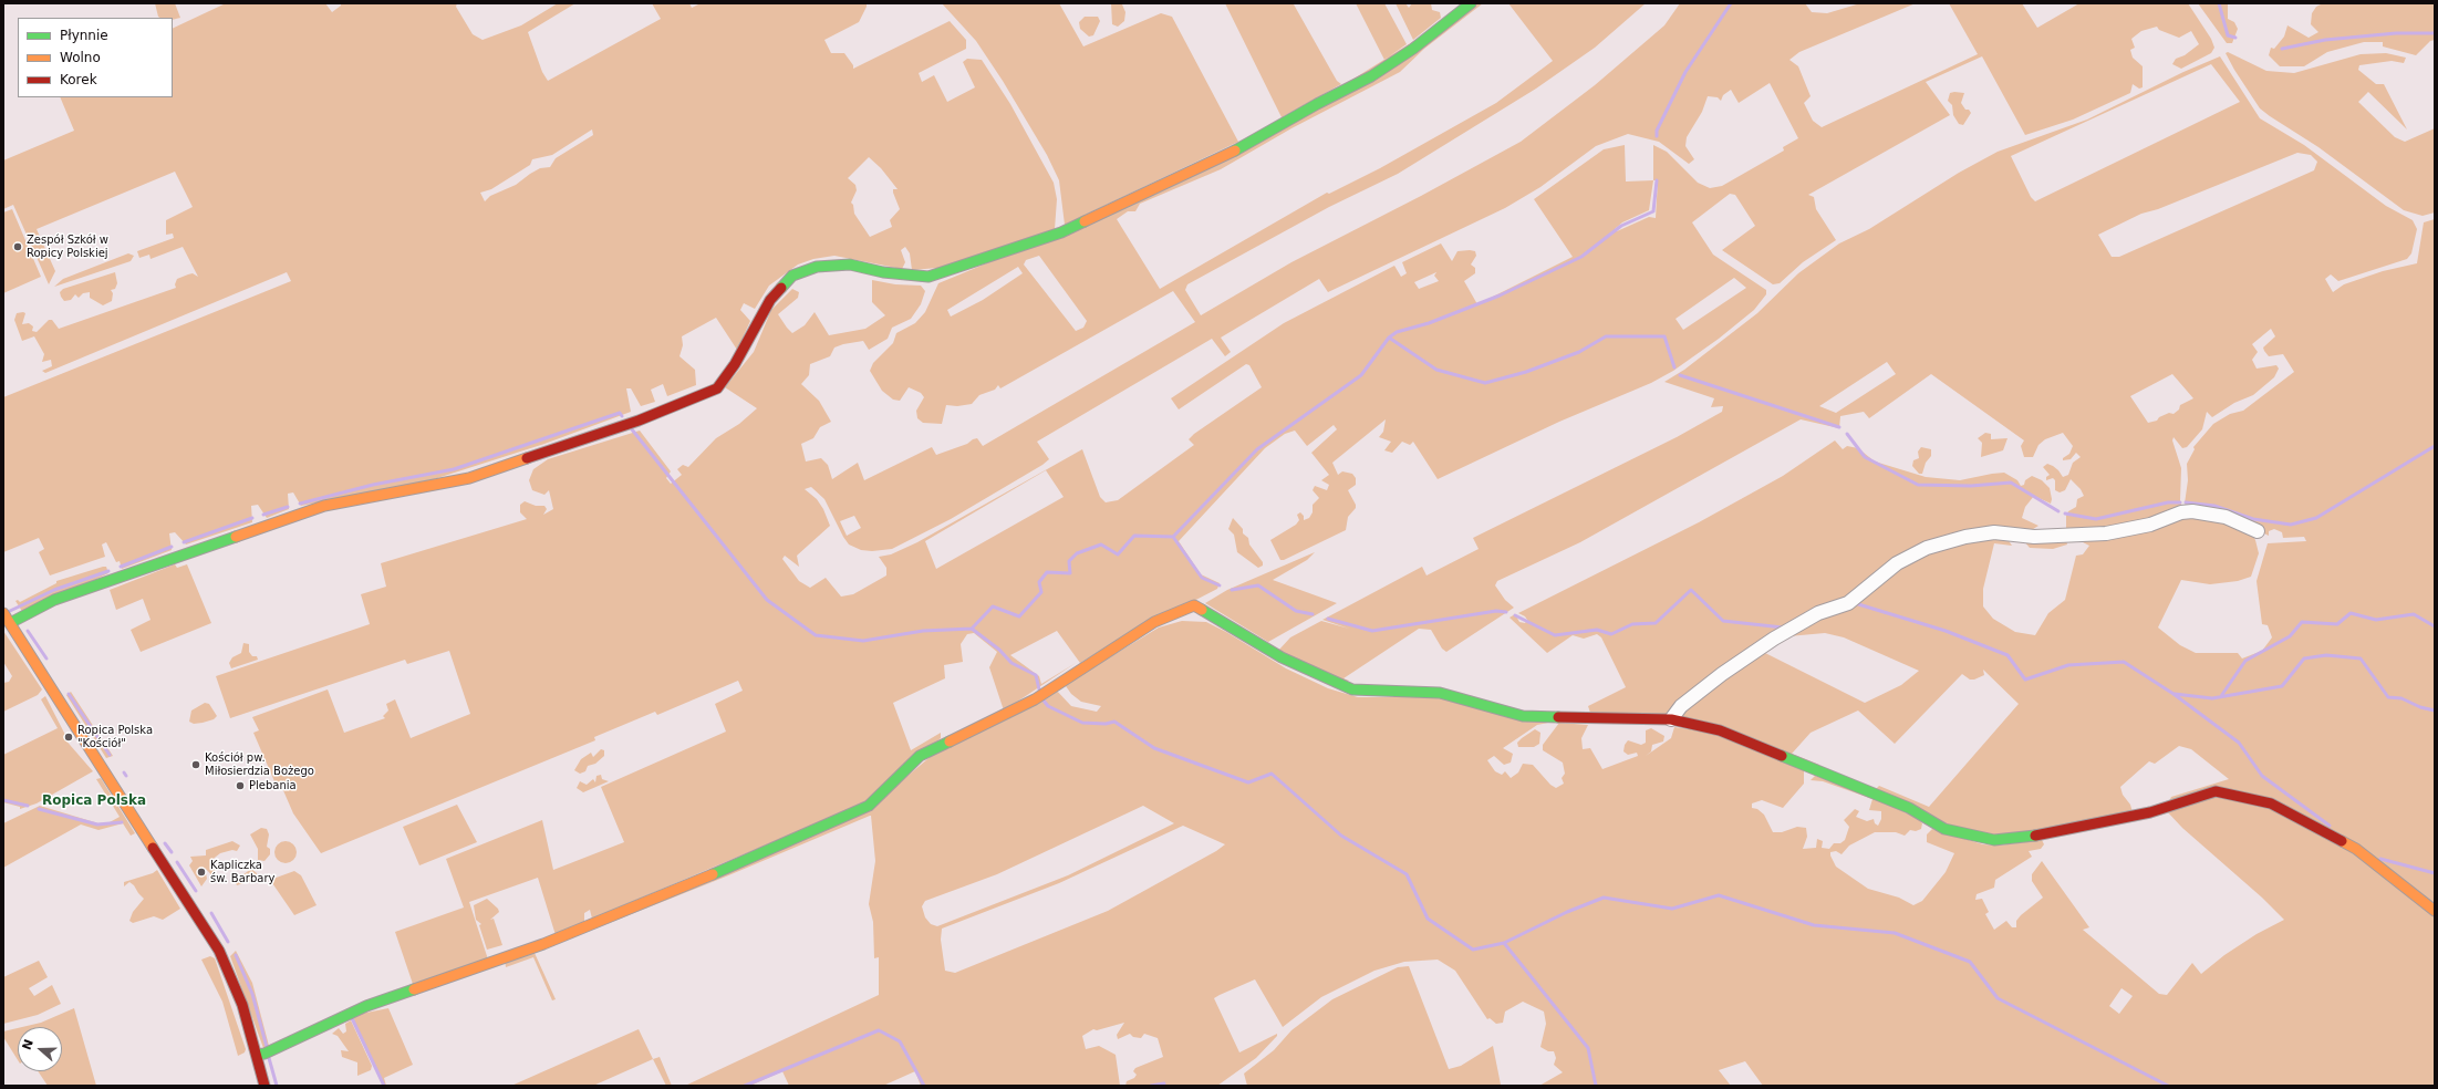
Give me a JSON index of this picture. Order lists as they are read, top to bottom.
{
  "districts": ["Ropica Polska"],
  "places": [
    "Zespół Szkół w Ropicy Polskiej",
    "Ropica Polska \"Kościół\"",
    "Kościół pw. Miłosierdzia Bożego",
    "Plebania",
    "Kapliczka św. Barbary"
  ],
  "legend": ["Płynnie", "Wolno", "Korek"],
  "north": "left"
}
